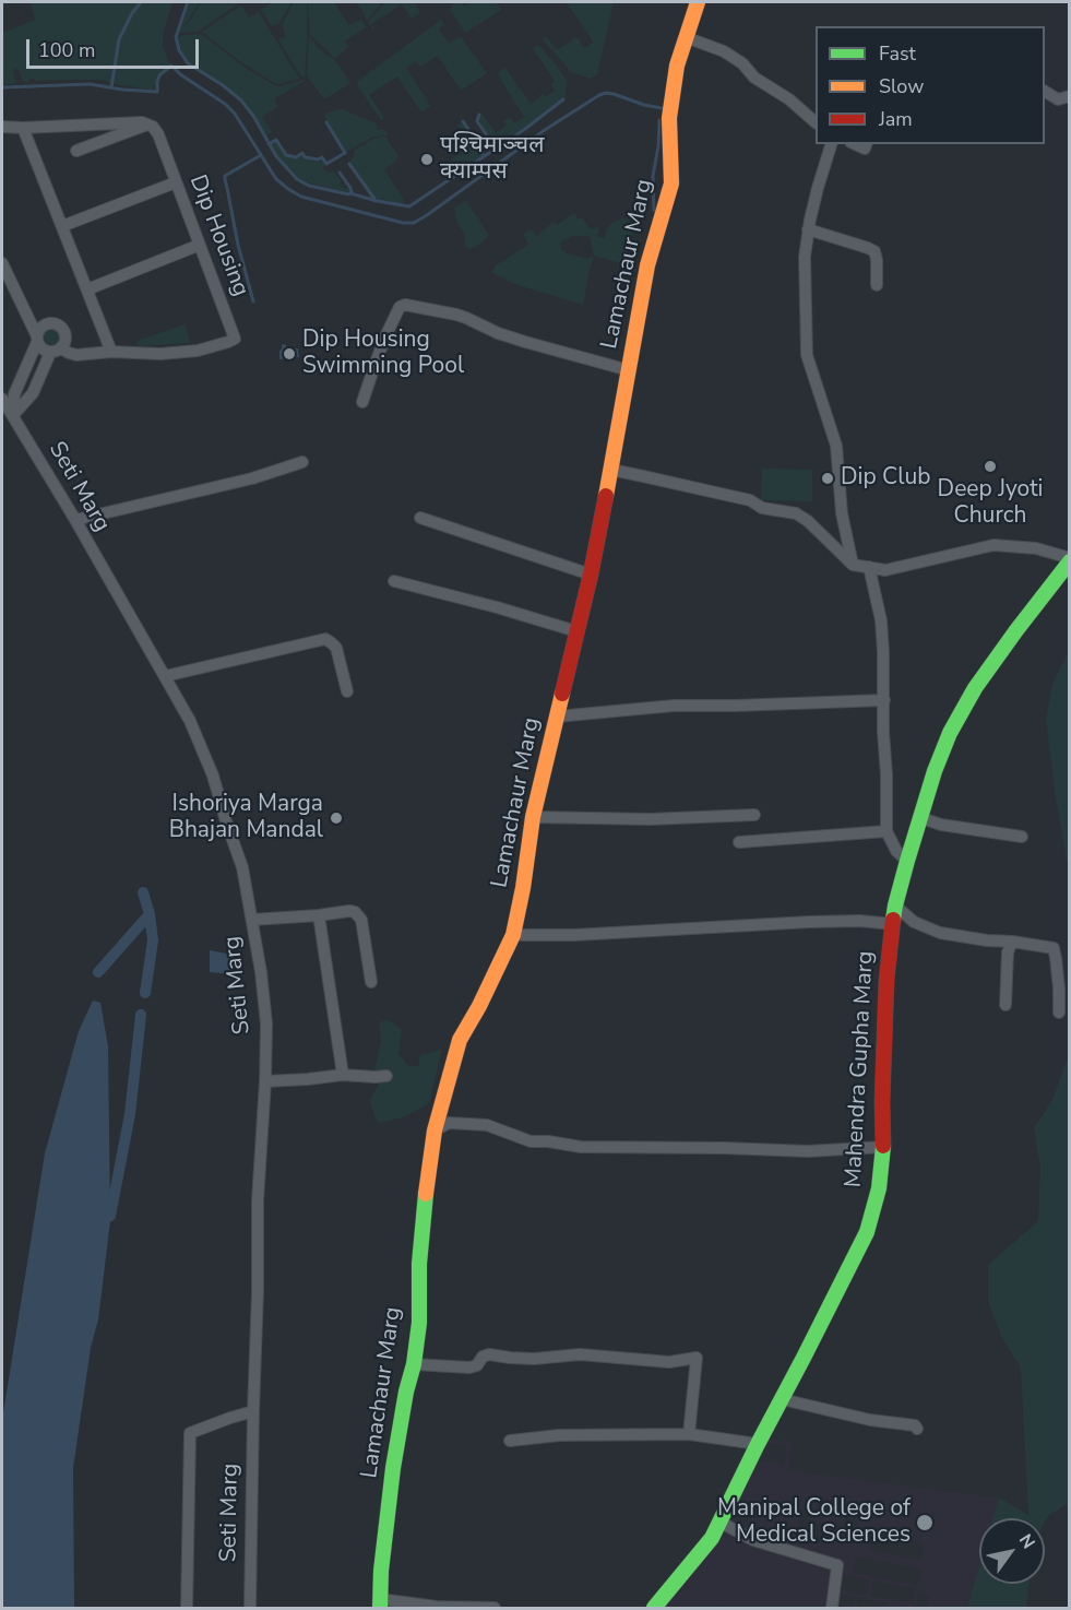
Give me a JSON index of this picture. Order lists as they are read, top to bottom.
{
  "streets": {
    "main road": ["Lamachaur Marg", "Mahendra Gupha Marg"],
    "street": ["Dip Housing", "Seti Marg"]
  },
  "places": [
    "पश्‍चिमाञ्‍चल क्याम्पस",
    "Dip Housing Swimming Pool",
    "Deep Jyoti Church",
    "Dip Club",
    "Ishoriya Marga Bhajan Mandal",
    "Manipal College of Medical Sciences"
  ],
  "legend": ["Fast", "Slow", "Jam"],
  "scale_bar": "100 m",
  "north": "top right"
}
